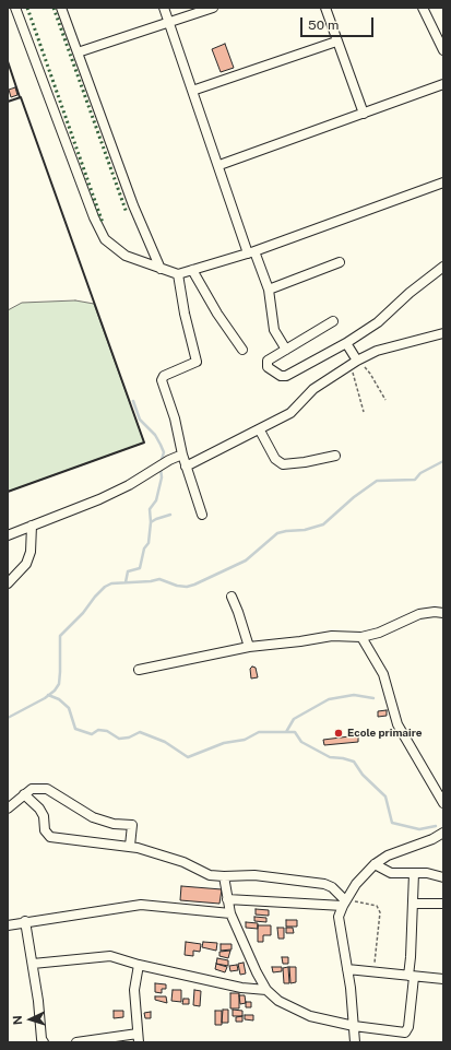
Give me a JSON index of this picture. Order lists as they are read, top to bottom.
{
  "places": ["Ecole primaire"],
  "scale_bar": "50 m",
  "north": "left"
}
